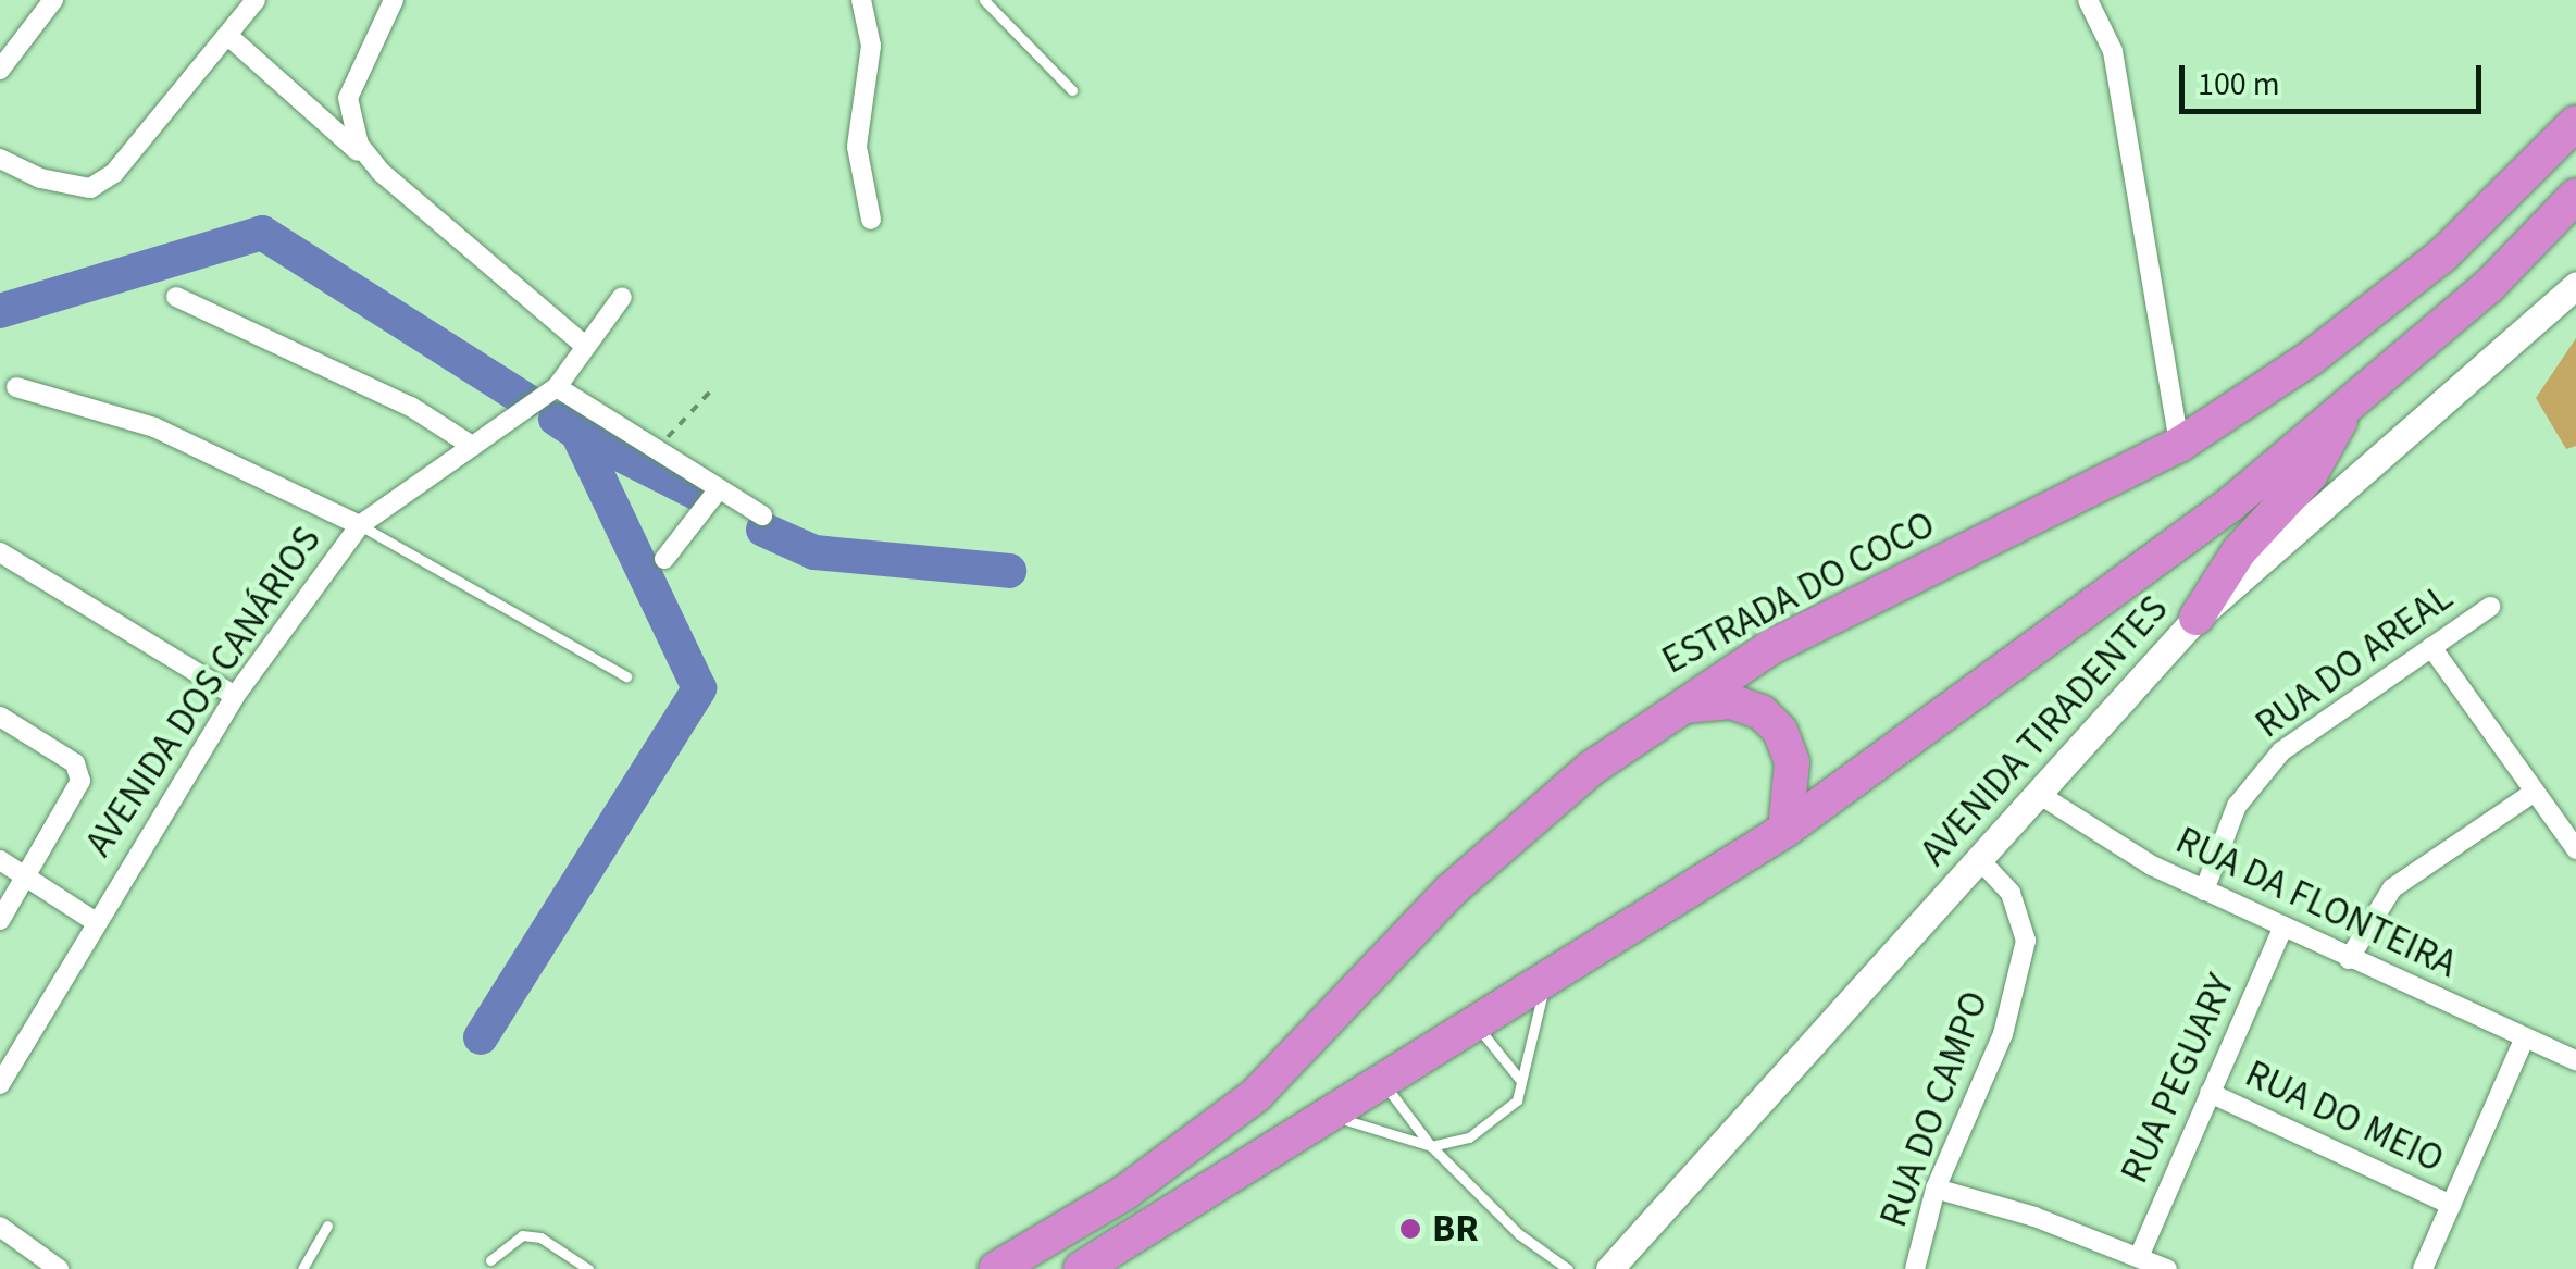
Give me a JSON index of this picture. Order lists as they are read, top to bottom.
{
  "streets": {
    "highway": ["ESTRADA DO COCO"],
    "street": [
      "RUA DO AREAL",
      "AVENIDA DOS CANÁRIOS",
      "AVENIDA TIRADENTES",
      "RUA DA FLONTEIRA",
      "RUA PEGUARY",
      "RUA DO CAMPO",
      "RUA DO MEIO"
    ]
  },
  "crossings": [
    ["RUA DO AREAL", "RUA DA FLONTEIRA"],
    ["AVENIDA TIRADENTES", "RUA DA FLONTEIRA"],
    ["AVENIDA TIRADENTES", "RUA DO CAMPO"],
    ["RUA DA FLONTEIRA", "RUA PEGUARY"],
    ["RUA PEGUARY", "RUA DO MEIO"]
  ],
  "places": ["BR"],
  "scale_bar": "100 m"
}
